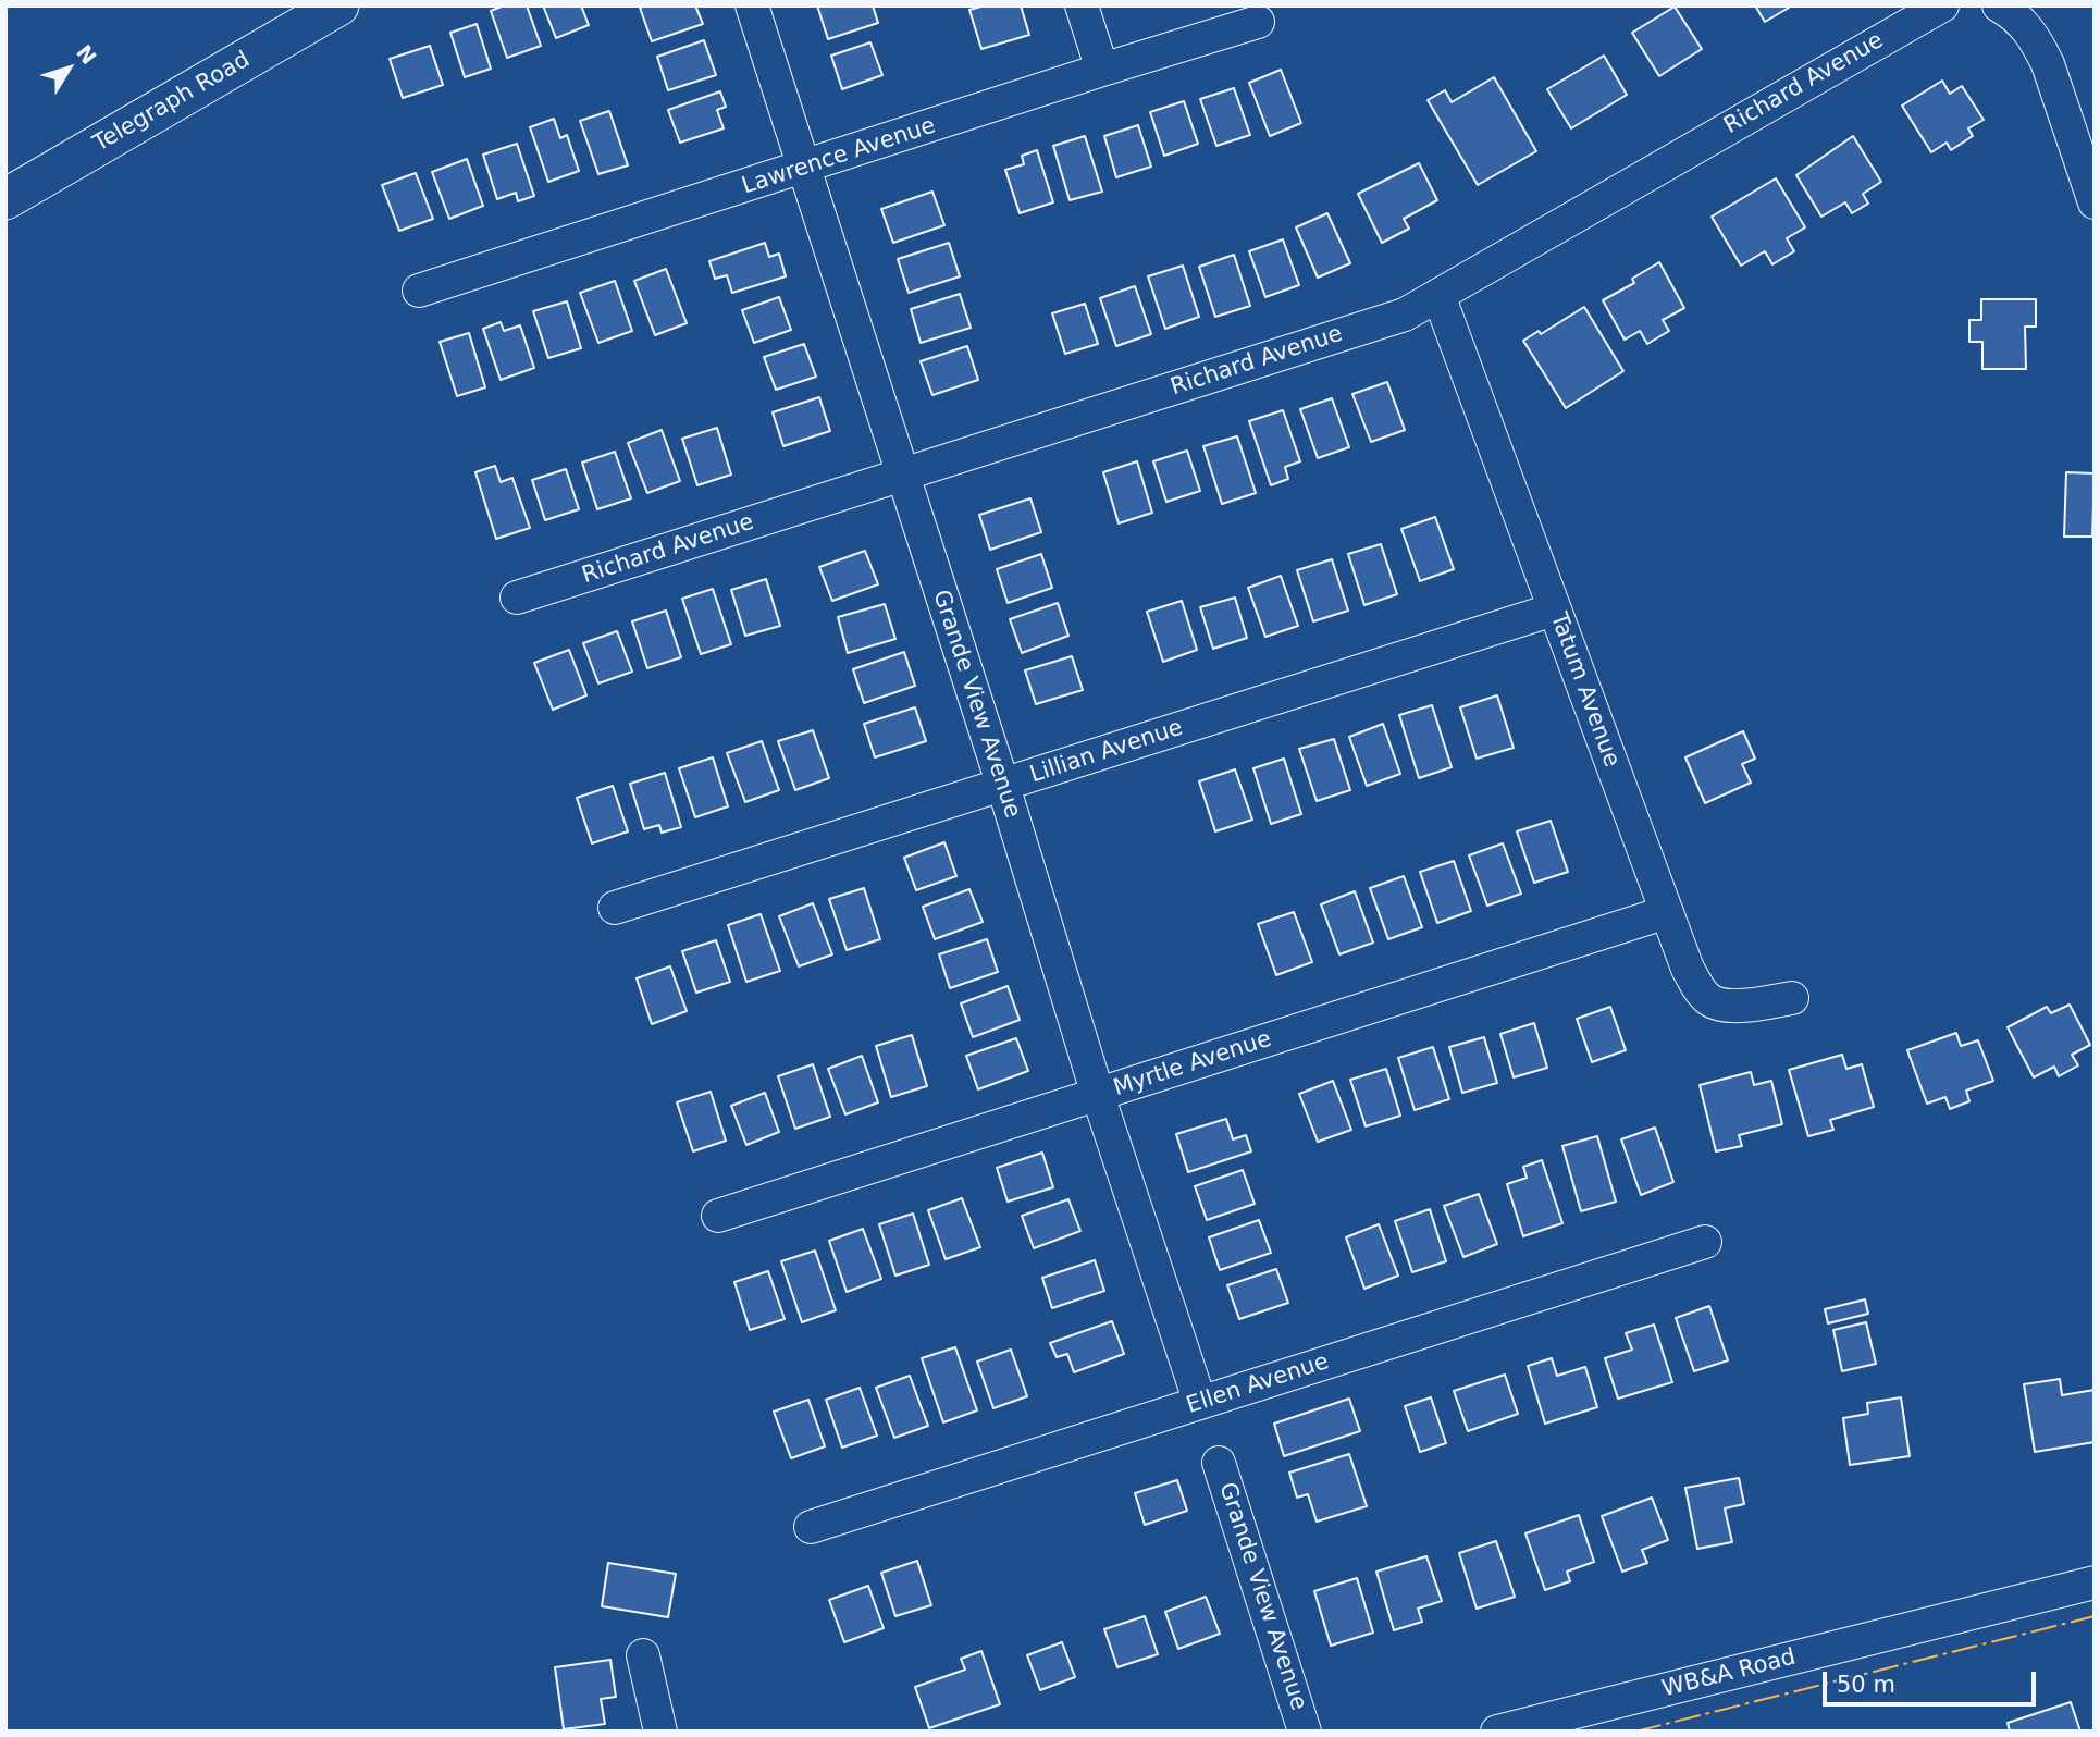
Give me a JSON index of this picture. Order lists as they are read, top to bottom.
{
  "streets": {
    "main road": ["Telegraph Road"],
    "street": [
      "Richard Avenue",
      "Lawrence Avenue",
      "Tatum Avenue",
      "Grande View Avenue",
      "Lillian Avenue",
      "Myrtle Avenue",
      "Ellen Avenue",
      "WB&A Road"
    ]
  },
  "crossings": [
    ["Richard Avenue", "Tatum Avenue"],
    ["Richard Avenue", "Grande View Avenue"],
    ["Lawrence Avenue", "Grande View Avenue"],
    ["Tatum Avenue", "Lillian Avenue"],
    ["Tatum Avenue", "Myrtle Avenue"],
    ["Grande View Avenue", "Lillian Avenue"],
    ["Grande View Avenue", "Myrtle Avenue"],
    ["Grande View Avenue", "Ellen Avenue"]
  ],
  "scale_bar": "50 m",
  "north": "top right"
}
